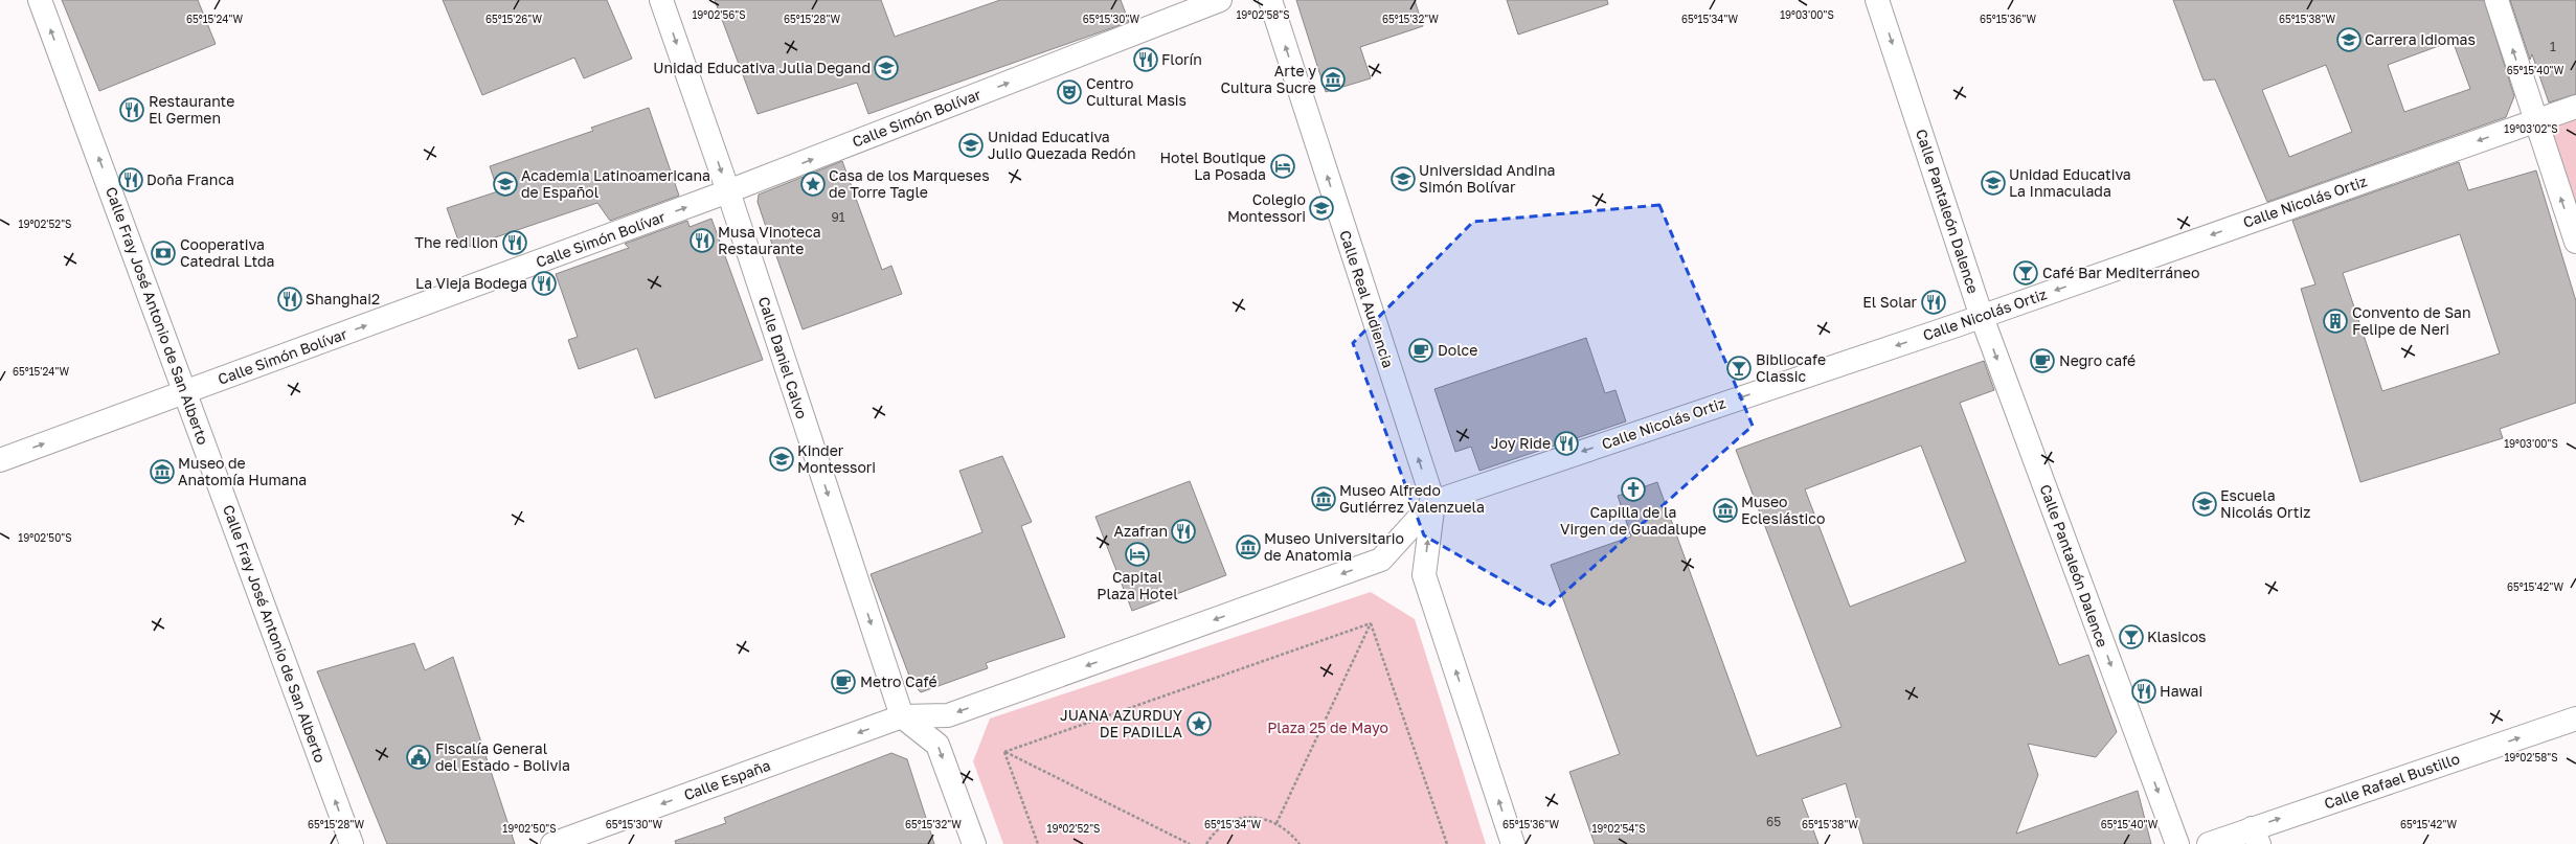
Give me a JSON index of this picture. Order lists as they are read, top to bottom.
{
  "streets": {
    "street": [
      "Calle Simón Bolívar",
      "Calle Nicolás Ortiz",
      "Calle Pantaleón Dalence",
      "Calle Real Audiencia",
      "Calle Fray José Antonio de San Alberto",
      "Calle Daniel Calvo",
      "Calle España",
      "Calle Rafael Bustillo"
    ]
  },
  "crossings": [
    ["Calle Simón Bolívar", "Calle Fray José Antonio de San Alberto"],
    ["Calle Simón Bolívar", "Calle Daniel Calvo"],
    ["Calle Nicolás Ortiz", "Calle Pantaleón Dalence"],
    ["Calle Nicolás Ortiz", "Calle Real Audiencia"],
    ["Calle Daniel Calvo", "Calle España"]
  ],
  "one_way": [
    "Calle Simón Bolívar",
    "Calle Nicolás Ortiz",
    "Calle Pantaleón Dalence",
    "Calle Real Audiencia",
    "Calle Fray José Antonio de San Alberto",
    "Calle Daniel Calvo",
    "Calle España",
    "Calle Rafael Bustillo"
  ],
  "parks": ["Plaza 25 de Mayo"],
  "places": {
    "school or university": [
      "Carrera Idiomas",
      "Unidad Educativa Julia Degand",
      "Unidad Educativa Julio Quezada Redón",
      "Universidad Andina Simón Bolívar",
      "Unidad Educativa La Inmaculada",
      "Academia Latinoamericana de Español",
      "Colegio Montessori",
      "Kinder Montessori",
      "Escuela Nicolás Ortiz"
    ],
    "restaurant": [
      "Florín",
      "Restaurante El Germen",
      "Doña Franca",
      "Musa Vinoteca Restaurante",
      "The red lion",
      "La Vieja Bodega",
      "Shanghai2",
      "El Solar",
      "Joy Ride",
      "Azafran",
      "Hawai"
    ],
    "museum": [
      "Arte y Cultura Sucre",
      "Museo de Anatomía Humana",
      "Museo Alfredo Gutiérrez Valenzuela",
      "Museo Eclesiástico",
      "Museo Universitario de Anatomia"
    ],
    "theatre": ["Centro Cultural Masis"],
    "hotel": ["Hotel Boutique La Posada", "Capital Plaza Hotel"],
    "place": ["Casa de los Marqueses de Torre Tagle", "JUANA AZURDUY DE PADILLA"],
    "bank": ["Cooperativa Catedral Ltda"],
    "bar": ["Café Bar Mediterráneo", "Bibliocafe Classic", "Klasicos"],
    "building": ["Convento de San Felipe de Neri"],
    "cafe": ["Dolce", "Negro café", "Metro Café"],
    "church": ["Capilla de la Virgen de Guadalupe"],
    "public building": ["Fiscalía General del Estado - Bolivia"]
  },
  "house_numbers": ["1", "91", "65"],
  "coordinates": [
    "19°02'56\"S",
    "19°02'58\"S",
    "19°03'00\"S",
    "65°15'24\"W",
    "65°15'26\"W",
    "65°15'28\"W",
    "65°15'30\"W",
    "65°15'32\"W",
    "65°15'36\"W",
    "65°15'34\"W",
    "65°15'38\"W",
    "65°15'40\"W",
    "19°03'02\"S",
    "19°02'52\"S",
    "19°02'50\"S",
    "65°15'42\"W",
    "19°02'54\"S"
  ]
}
